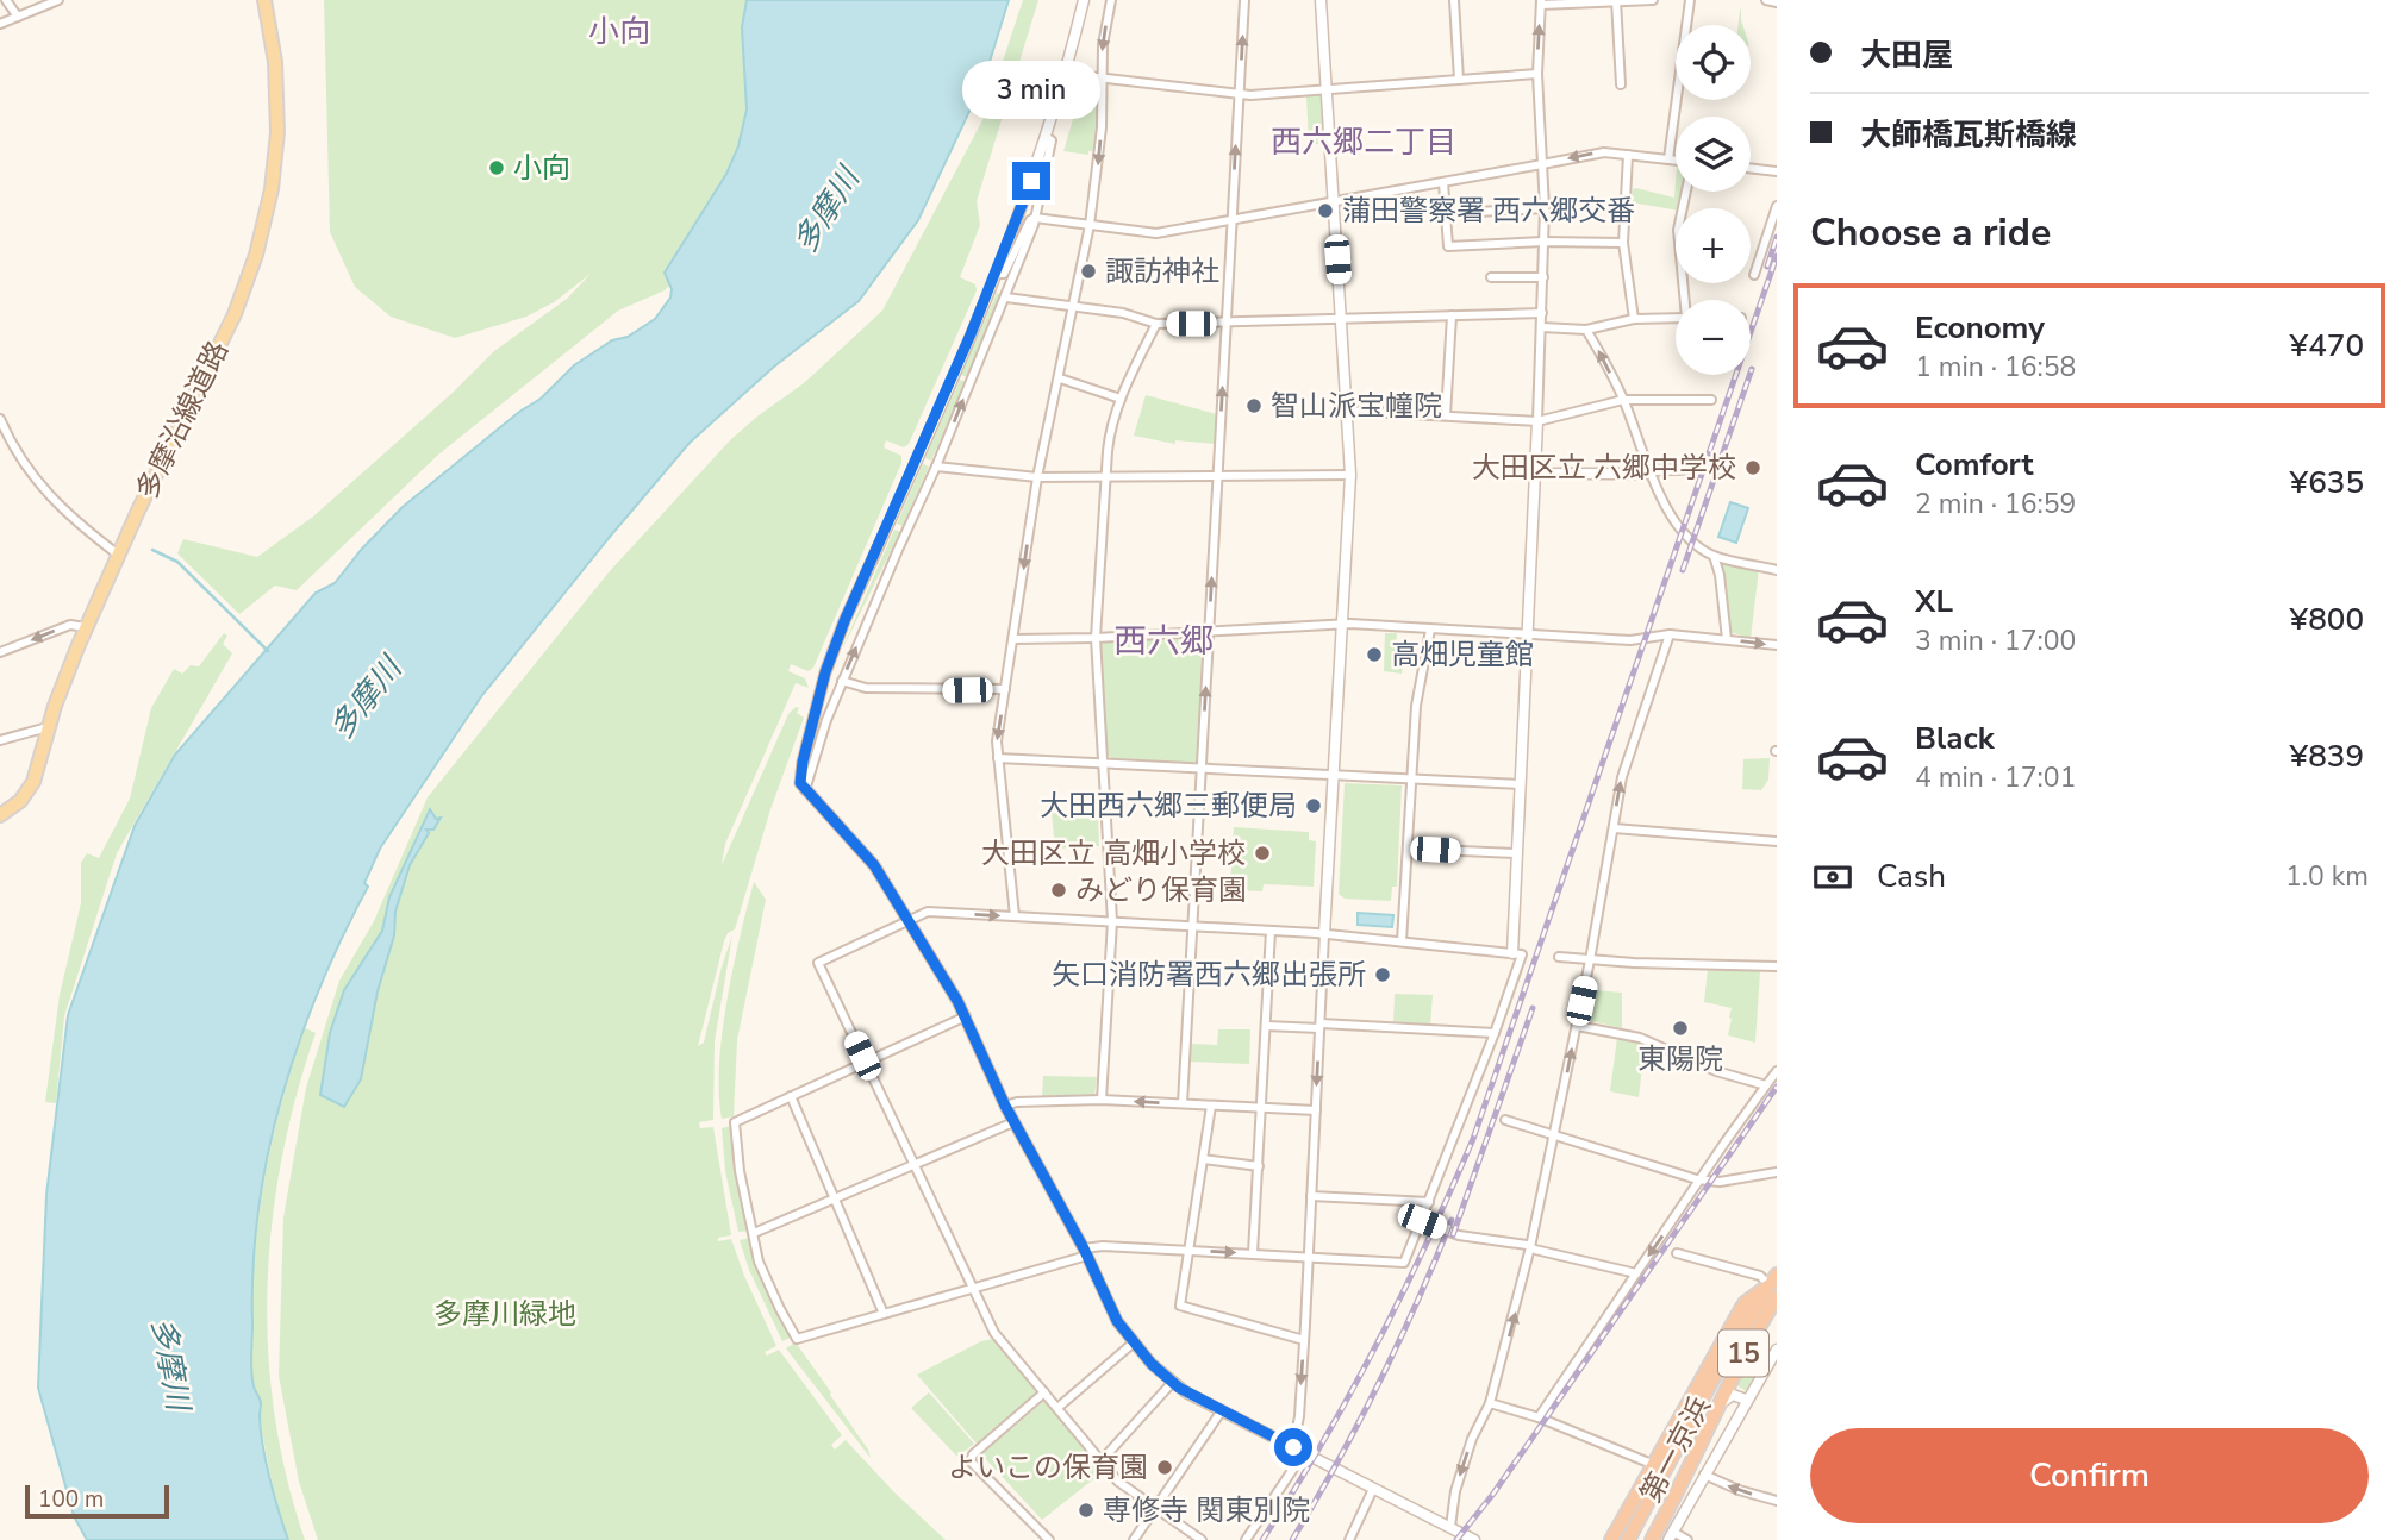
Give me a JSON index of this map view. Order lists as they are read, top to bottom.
{
  "streets": {
    "highway": ["15", "第一京浜"],
    "main road": ["多摩沿線道路"]
  },
  "districts": ["小向", "西六郷二丁目", "西六郷"],
  "water": ["多摩川"],
  "parks": ["多摩川緑地"],
  "places": [
    "小向",
    "蒲田警察署 西六郷交番",
    "諏訪神社",
    "智山派宝幢院",
    "大田区立 六郷中学校",
    "高畑児童館",
    "大田西六郷三郵便局",
    "大田区立 高畑小学校",
    "みどり保育園",
    "矢口消防署西六郷出張所",
    "東陽院",
    "よいこの保育園",
    "専修寺 関東別院"
  ],
  "scale_bar": "100 m",
  "page": {
    "banner": ["大田屋", "大師橋瓦斯橋線"],
    "map_buttons": ["+", "−"],
    "bubble": "3 min",
    "heading": "Choose a ride",
    "list": [
      {
        "name": "Economy",
        "note": "1 min · 16:58",
        "value": "¥470"
      },
      {
        "name": "Comfort",
        "note": "2 min · 16:59",
        "value": "¥635"
      },
      {
        "name": "XL",
        "note": "3 min · 17:00",
        "value": "¥800"
      },
      {
        "name": "Black",
        "note": "4 min · 17:01",
        "value": "¥839"
      }
    ],
    "pay": ["Cash", "1.0 km"],
    "buttons": "Confirm",
    "scale": "100 m"
  }
}
